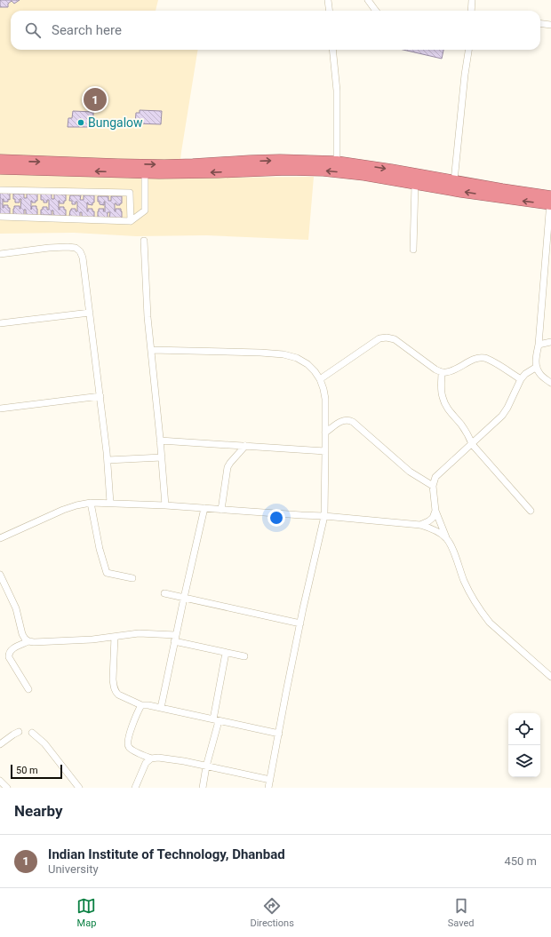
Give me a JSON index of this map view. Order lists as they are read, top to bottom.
{
  "places": ["Bungalow"],
  "scale_bar": "50 m",
  "page": {
    "search": "Search here",
    "pins": "1",
    "scale": "50 m",
    "heading": "Nearby",
    "list": [
      {
        "mark": "1",
        "name": "Indian Institute of Technology, Dhanbad",
        "note": "University",
        "value": "450 m"
      }
    ],
    "nav": ["Map", "Directions", "Saved"]
  }
}
